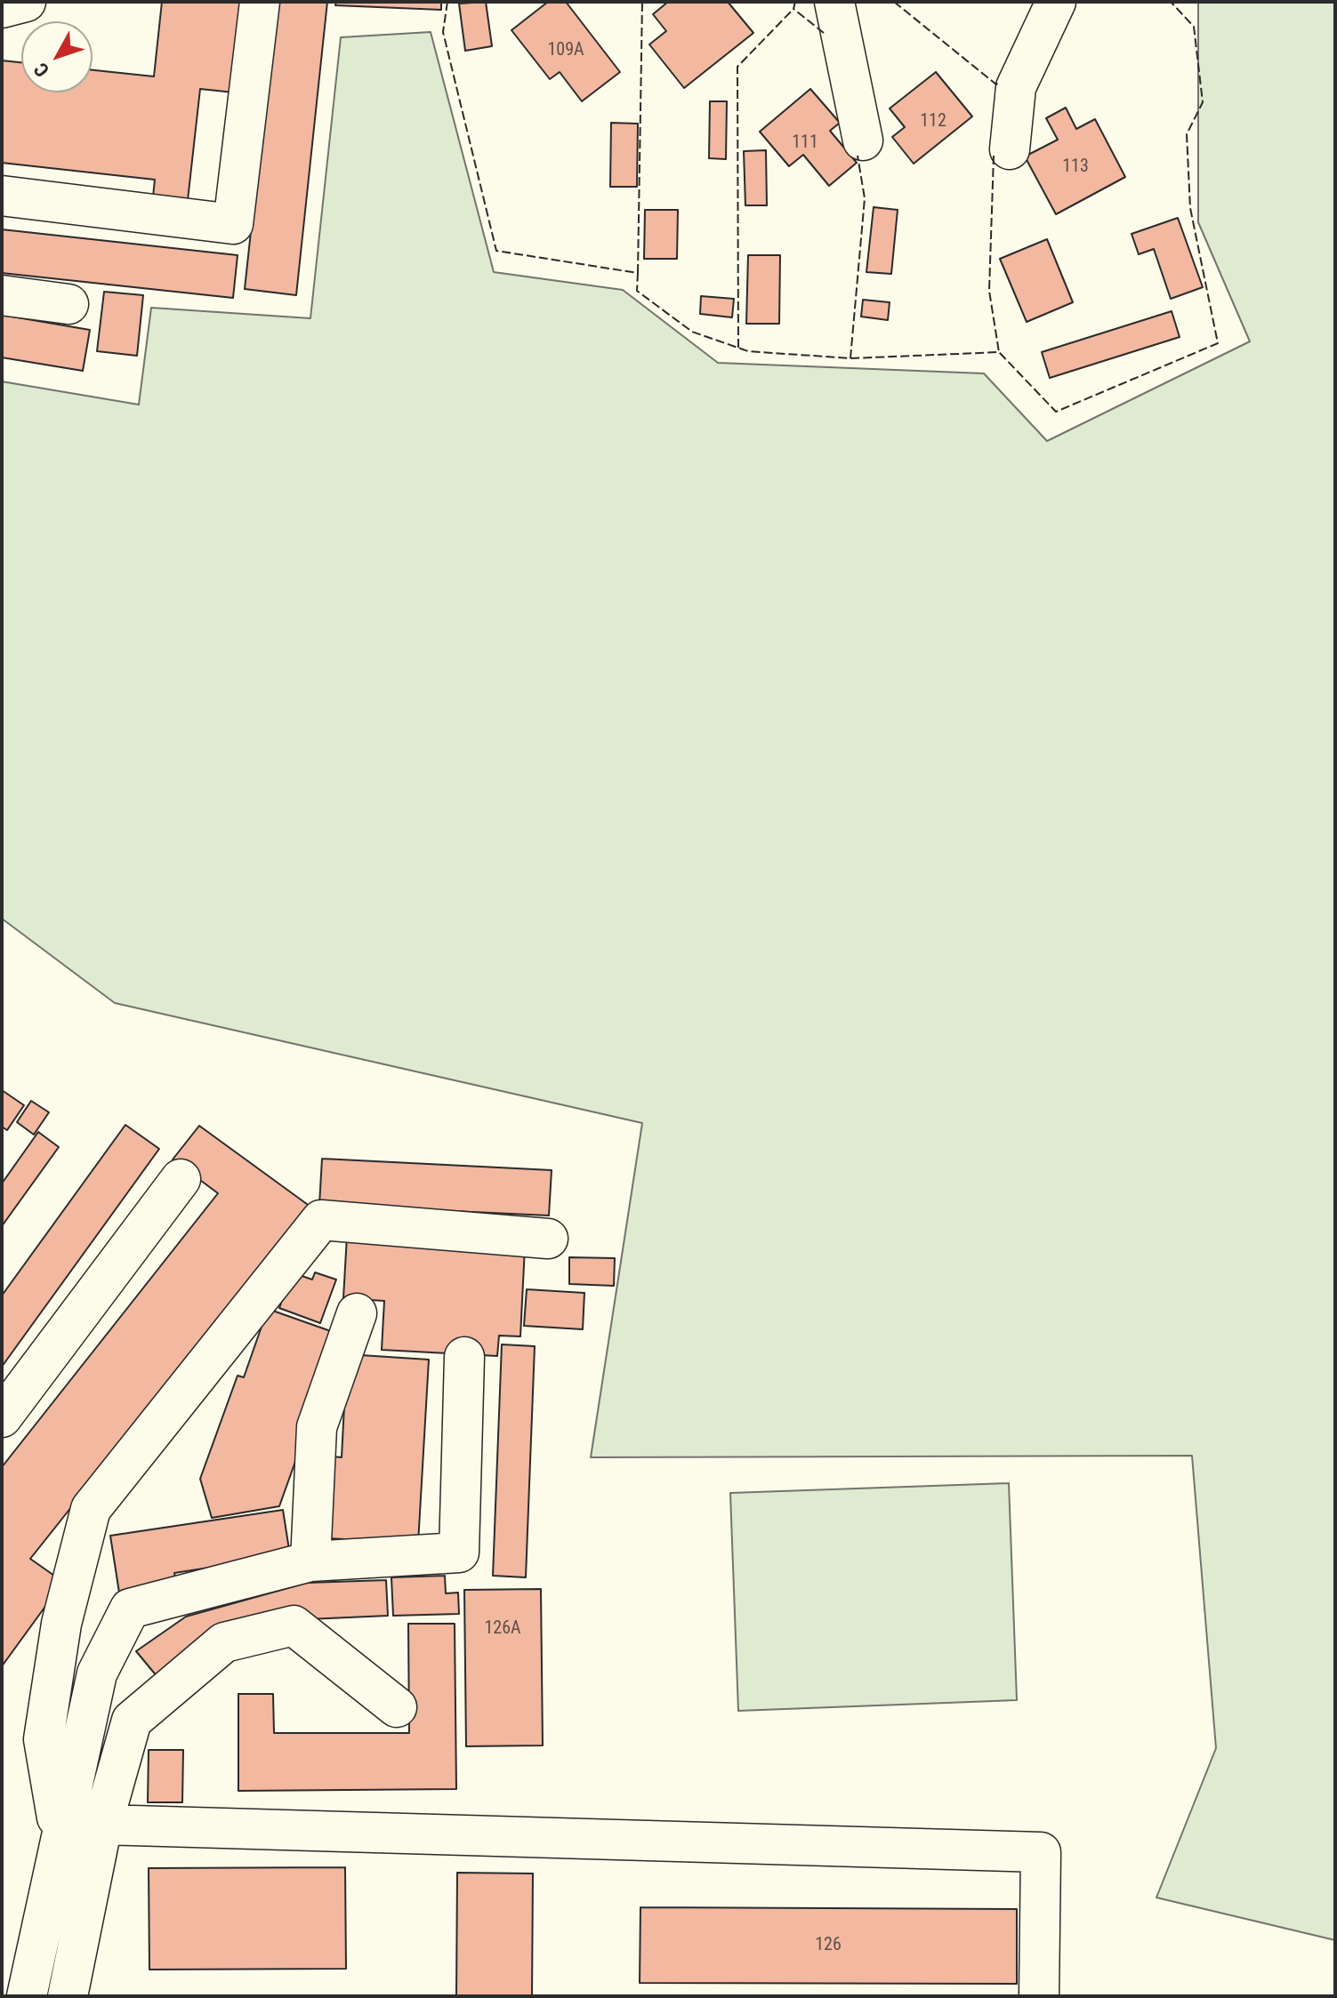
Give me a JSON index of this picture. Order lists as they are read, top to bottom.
{
  "house_numbers": [
    "109А",
    "112",
    "111",
    "113",
    "126А",
    "126"
  ],
  "north": "bottom left"
}
